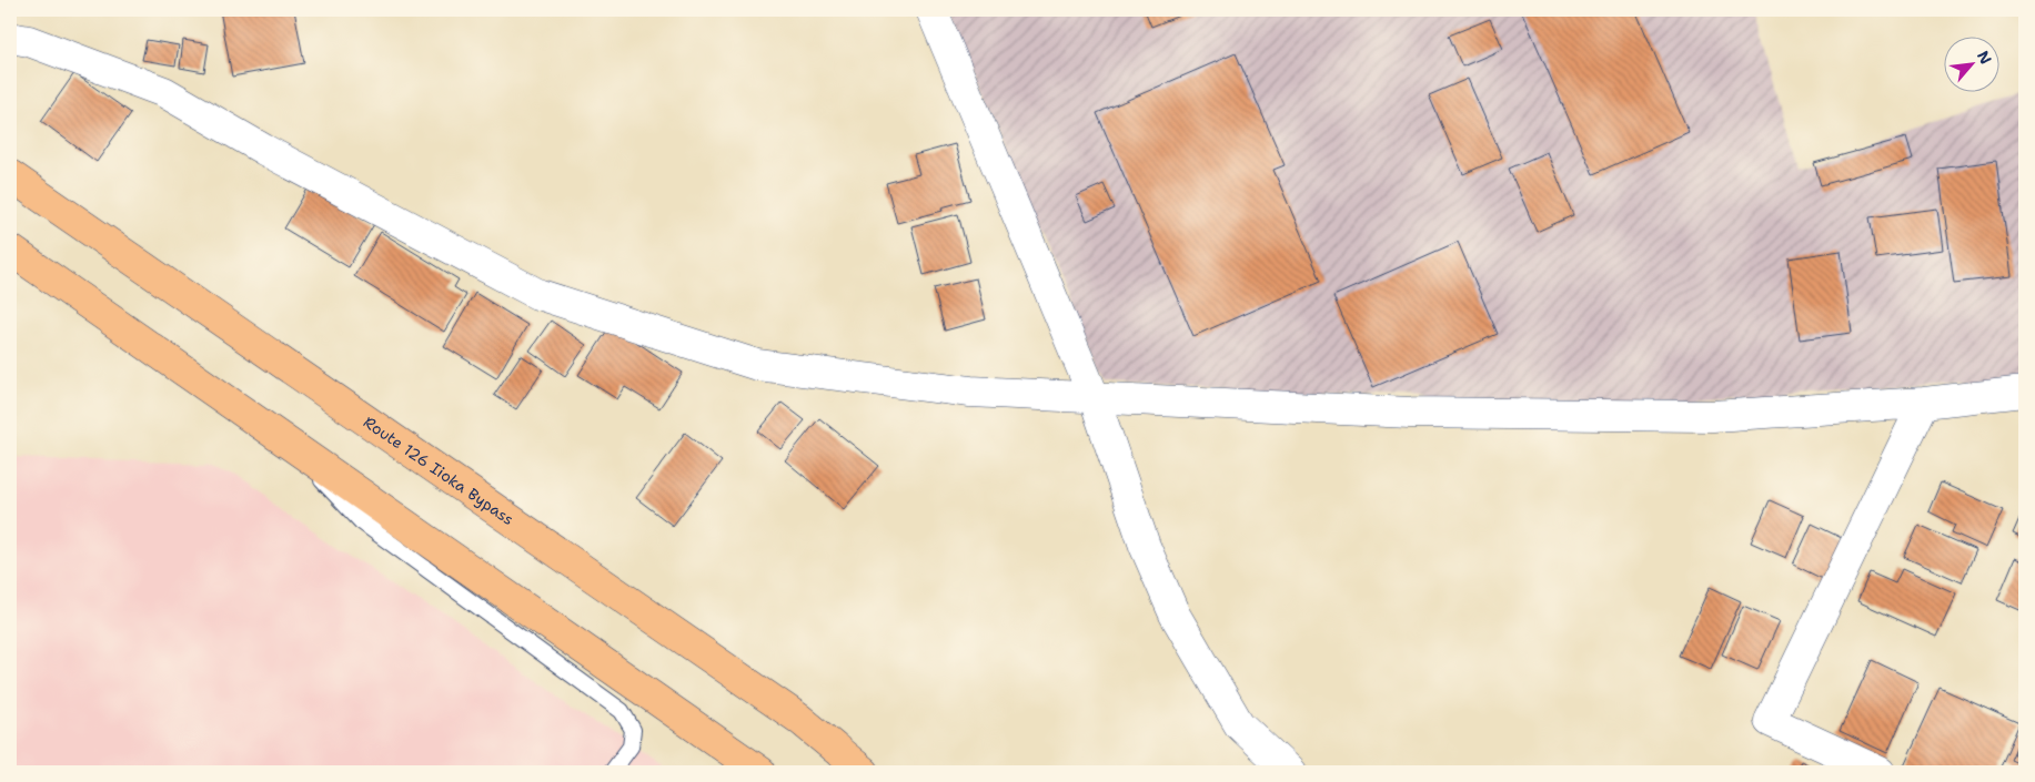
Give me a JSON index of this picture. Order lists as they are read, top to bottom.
{
  "streets": {
    "highway": ["Route 126 Iioka Bypass"]
  },
  "north": "top right"
}
